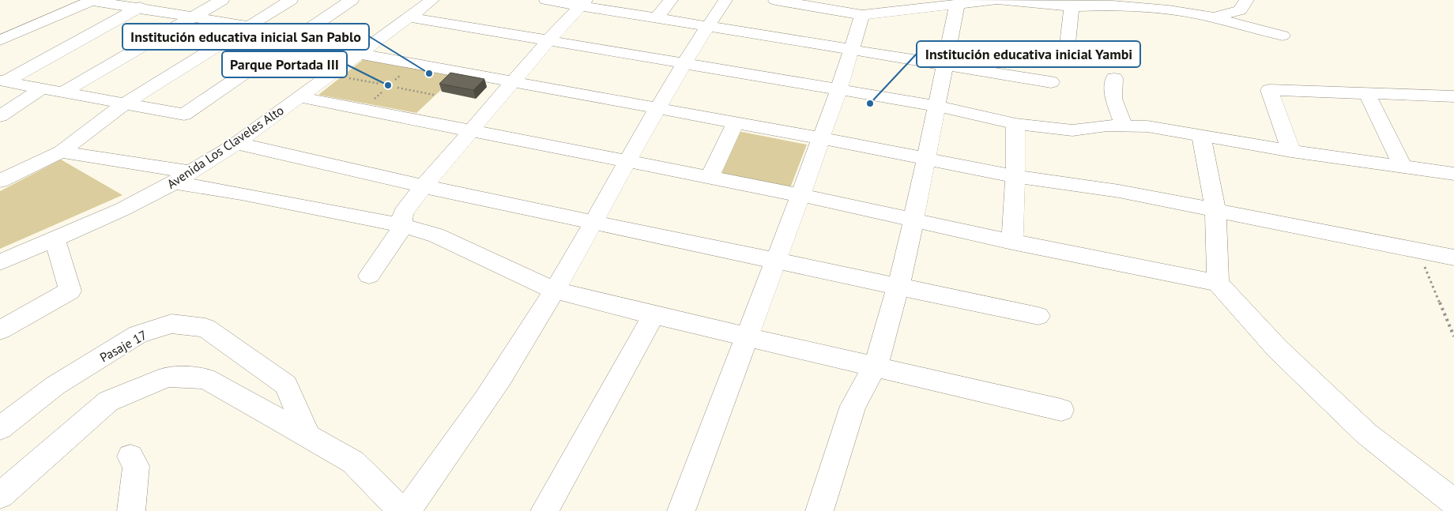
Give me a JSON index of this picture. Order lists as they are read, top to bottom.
{
  "streets": {
    "street": ["Avenida Los Claveles Alto", "Pasaje 17"]
  },
  "places": ["Institución educativa inicial San Pablo", "Parque Portada III", "Institución educativa inicial Yambi"]
}
